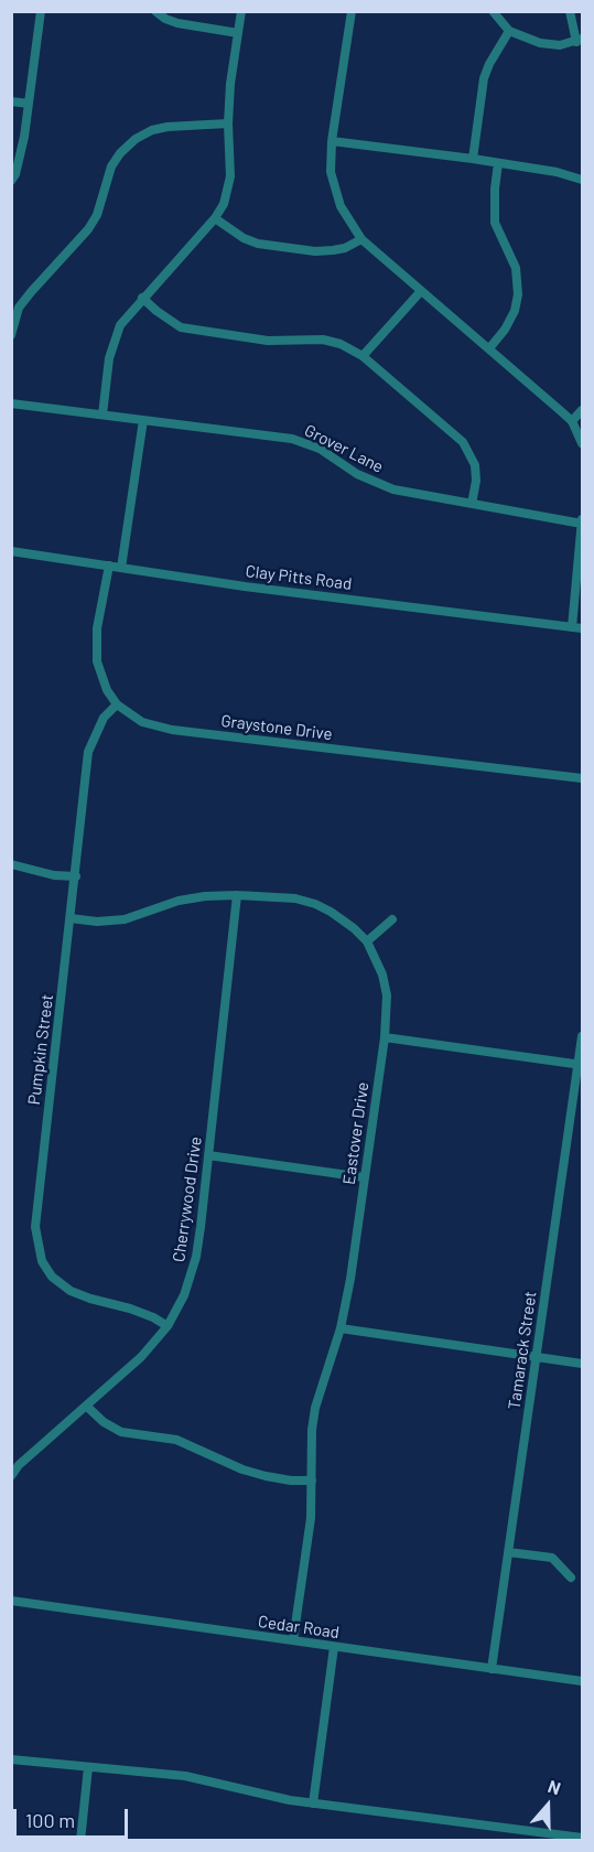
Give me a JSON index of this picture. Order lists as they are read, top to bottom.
{
  "streets": {
    "street": [
      "Grover Lane",
      "Clay Pitts Road",
      "Graystone Drive",
      "Pumpkin Street",
      "Eastover Drive",
      "Cherrywood Drive",
      "Tamarack Street",
      "Cedar Road"
    ]
  },
  "crossings": [
    ["Clay Pitts Road", "Graystone Drive"],
    ["Graystone Drive", "Pumpkin Street"],
    ["Pumpkin Street", "Eastover Drive"],
    ["Pumpkin Street", "Cherrywood Drive"],
    ["Eastover Drive", "Cherrywood Drive"],
    ["Eastover Drive", "Cedar Road"],
    ["Tamarack Street", "Cedar Road"]
  ],
  "scale_bar": "100 m",
  "north": "top"
}
